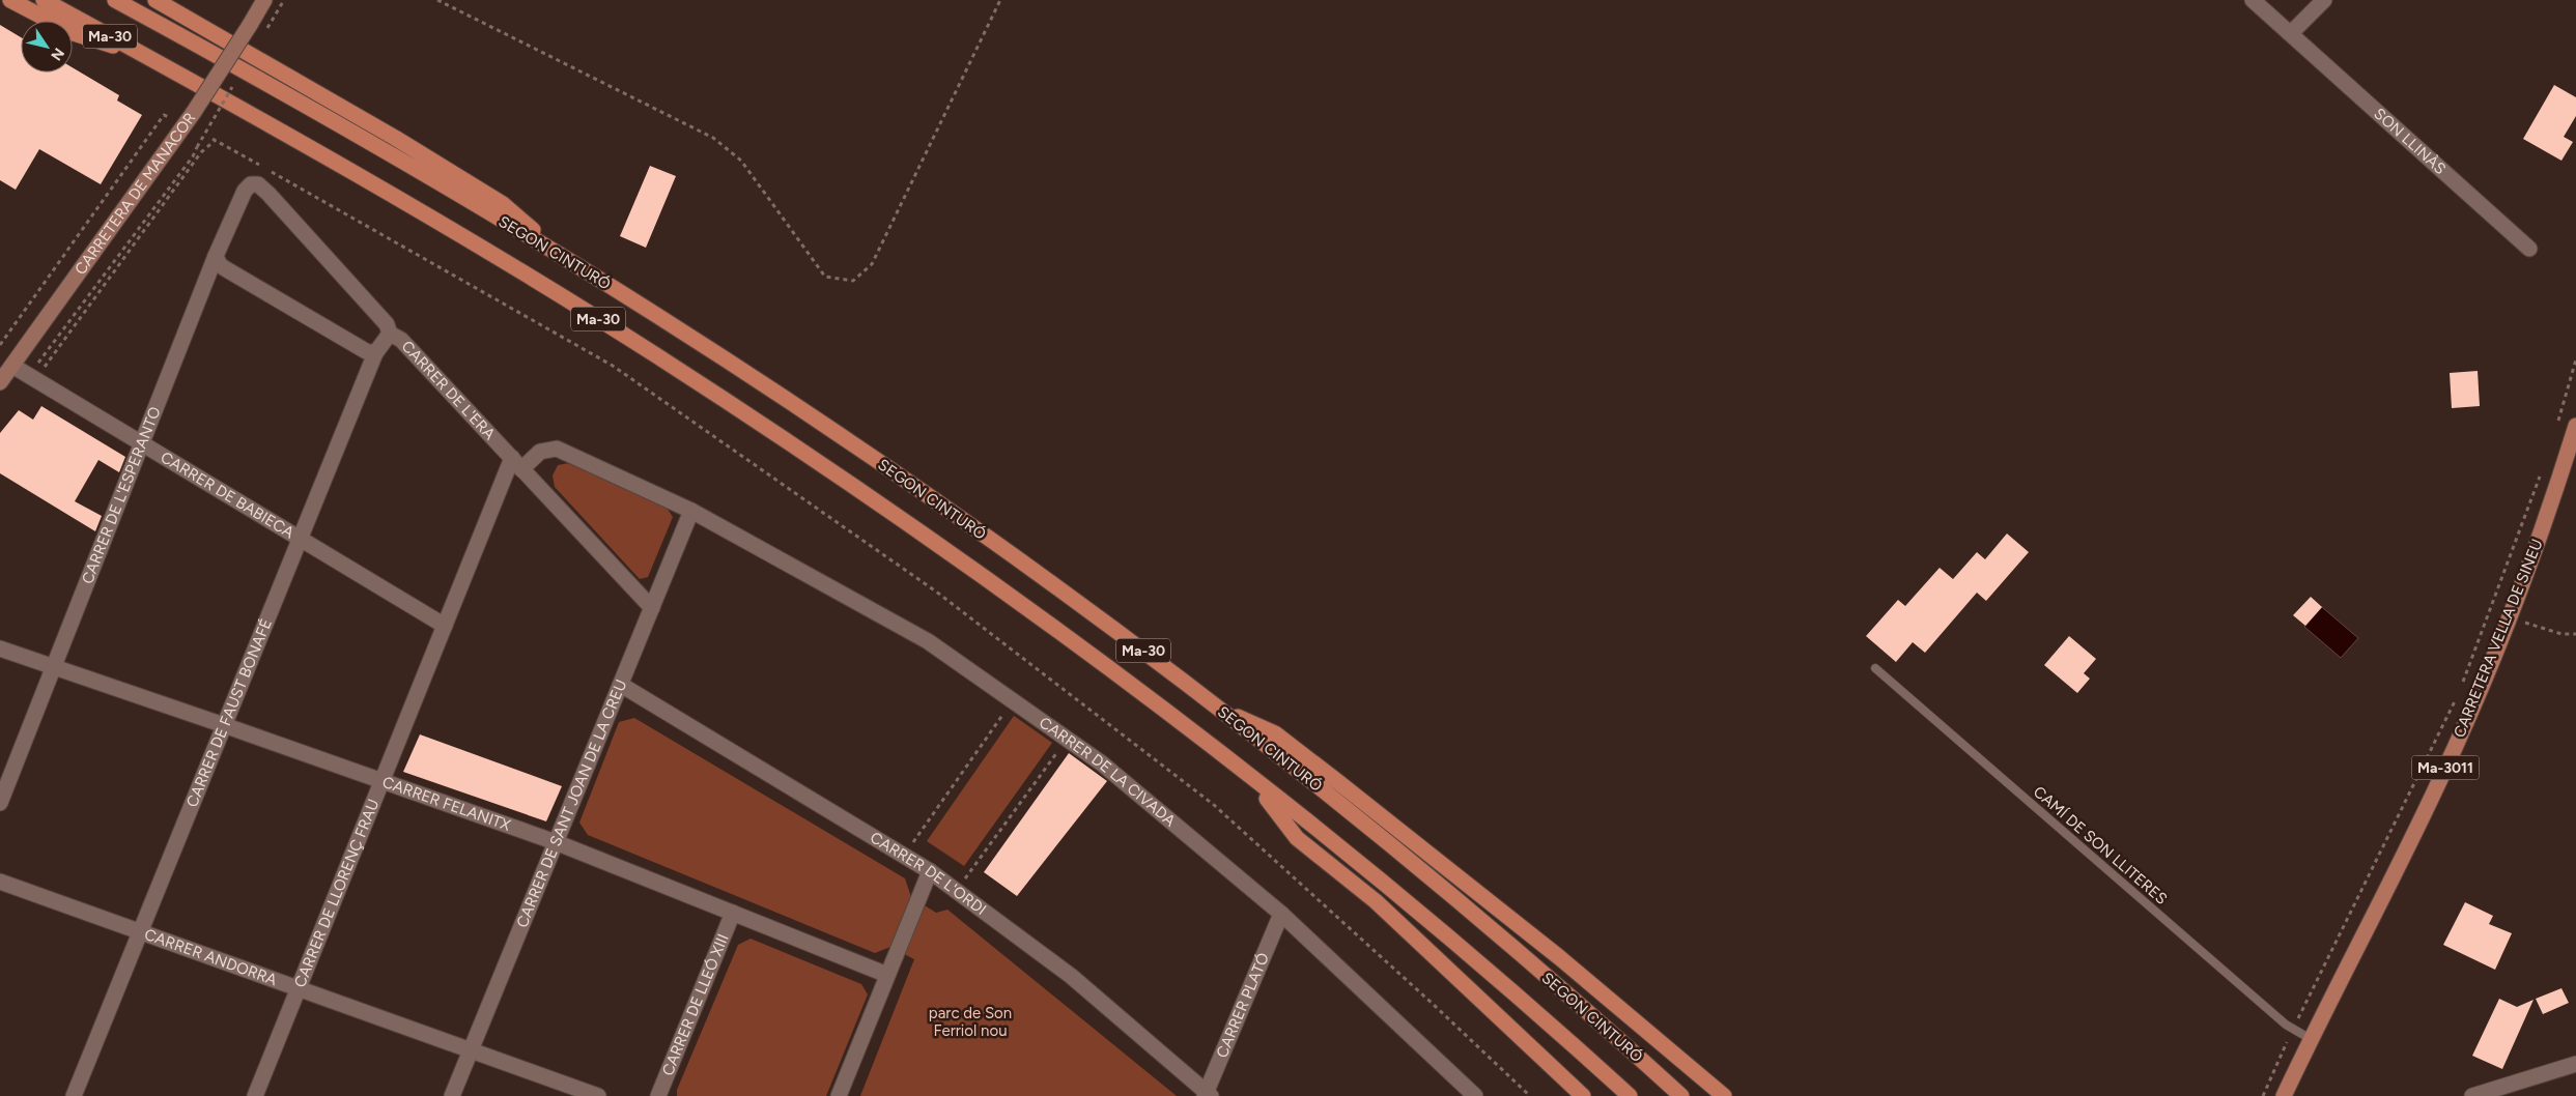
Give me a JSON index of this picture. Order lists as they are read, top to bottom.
{
  "streets": {
    "highway": ["Ma-30", "SEGON CINTURÓ"],
    "main road": ["CARRETERA DE MANACOR", "CARRETERA VELLA DE SINEU", "Ma-3011"],
    "street": [
      "SON LLINÀS",
      "CARRER DE L'ERA",
      "CARRER DE L'ESPERANTO",
      "CARRER DE BABIECA",
      "CARRER DE FAUST BONAFÉ",
      "CARRER DE LA CIVADA",
      "CARRER DE SANT JOAN DE LA CREU",
      "CARRER FELANITX",
      "CARRER DE L'ORDI",
      "CARRER DE LLORENÇ FRAU",
      "CARRER ANDORRA",
      "CARRER DE LLEÓ XIII",
      "CARRER PLATÓ"
    ],
    "lane": ["CAMÍ DE SON LLITERES"]
  },
  "crossings": [
    ["CARRETERA DE MANACOR", "CARRER DE BABIECA"],
    ["CARRER DE L'ERA", "CARRER DE L'ESPERANTO"],
    ["CARRER DE L'ERA", "CARRER DE FAUST BONAFÉ"],
    ["CARRER DE L'ERA", "CARRER DE LA CIVADA"],
    ["CARRER DE L'ERA", "CARRER DE SANT JOAN DE LA CREU"],
    ["CARRER DE L'ERA", "CARRER DE LLORENÇ FRAU"],
    ["CARRER DE L'ESPERANTO", "CARRER DE BABIECA"],
    ["CARRER DE L'ESPERANTO", "CARRER FELANITX"],
    ["CARRER DE BABIECA", "CARRER DE FAUST BONAFÉ"],
    ["CARRER DE BABIECA", "CARRER DE LLORENÇ FRAU"],
    ["CARRETERA VELLA DE SINEU", "CAMÍ DE SON LLITERES"],
    ["CARRER DE FAUST BONAFÉ", "CARRER FELANITX"],
    ["CARRER DE FAUST BONAFÉ", "CARRER ANDORRA"],
    ["CARRER DE LA CIVADA", "CARRER DE SANT JOAN DE LA CREU"],
    ["CARRER DE LA CIVADA", "CARRER DE LLORENÇ FRAU"],
    ["CARRER DE LA CIVADA", "CARRER PLATÓ"],
    ["CARRER DE SANT JOAN DE LA CREU", "CARRER FELANITX"],
    ["CARRER DE SANT JOAN DE LA CREU", "CARRER DE L'ORDI"],
    ["CARRER DE SANT JOAN DE LA CREU", "CARRER ANDORRA"],
    ["CARRER FELANITX", "CARRER DE LLORENÇ FRAU"],
    ["CARRER FELANITX", "CARRER DE LLEÓ XIII"],
    ["CARRER DE L'ORDI", "CARRER PLATÓ"],
    ["CARRER DE LLORENÇ FRAU", "CARRER ANDORRA"]
  ],
  "parks": ["parc de Son Ferriol nou"],
  "north": "bottom right"
}
